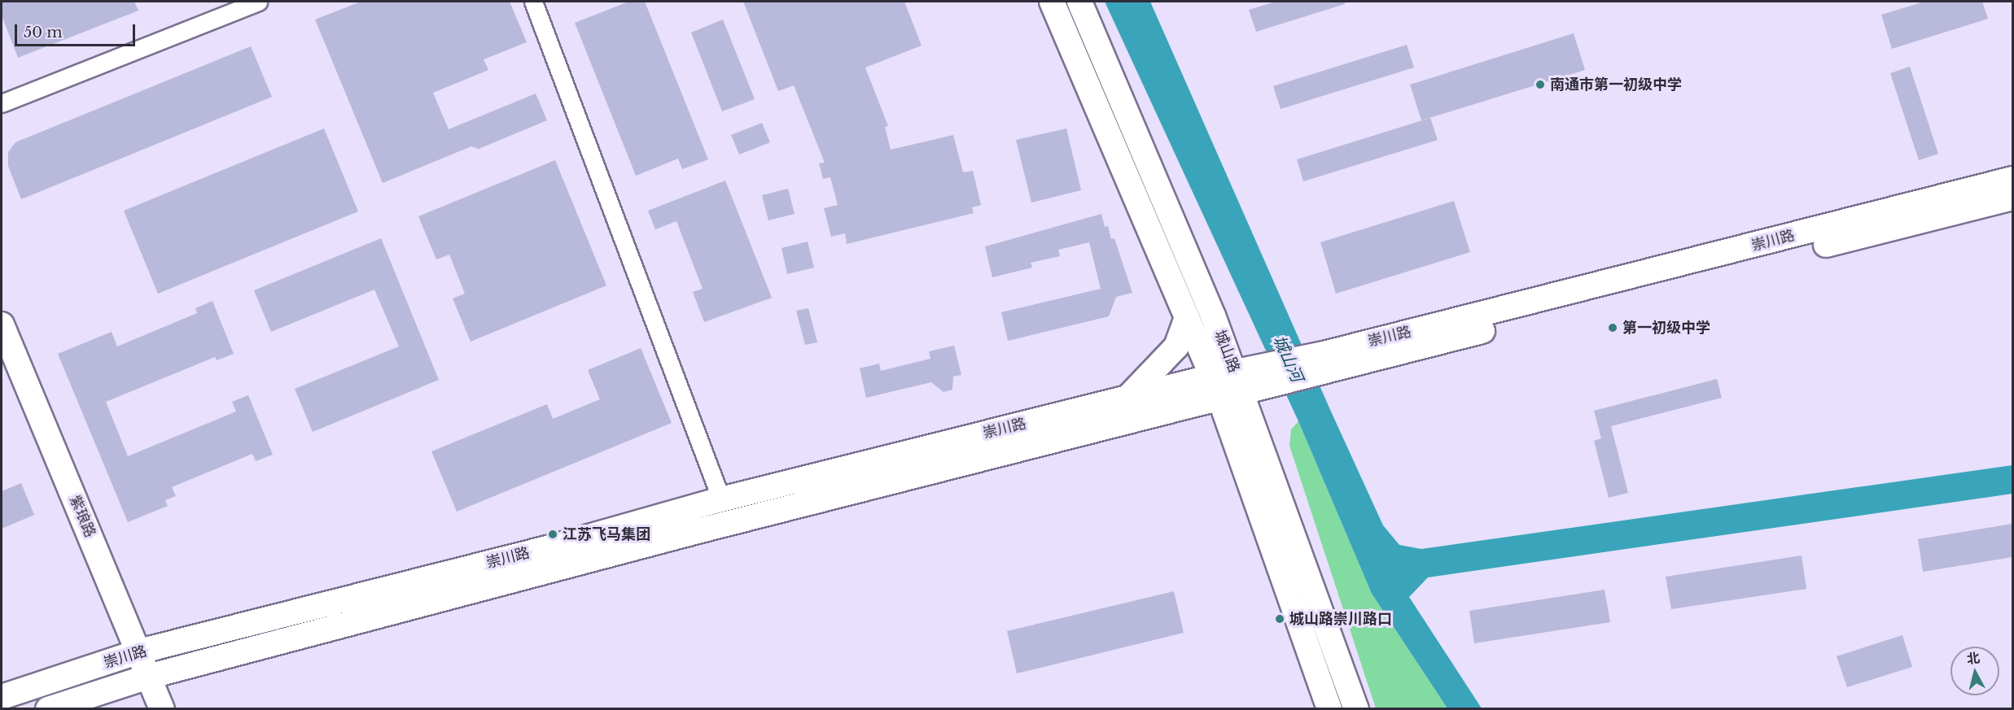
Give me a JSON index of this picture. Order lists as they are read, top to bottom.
{
  "streets": {
    "main road": ["崇川路", "城山路", "紫琅路"]
  },
  "crossings": [
    ["崇川路", "城山路"],
    ["崇川路", "紫琅路"]
  ],
  "water": ["城山河"],
  "places": [
    "南通市第一初级中学",
    "第一初级中学",
    "江苏飞马集团",
    "城山路崇川路口"
  ],
  "scale_bar": "50 m",
  "north": "top"
}
